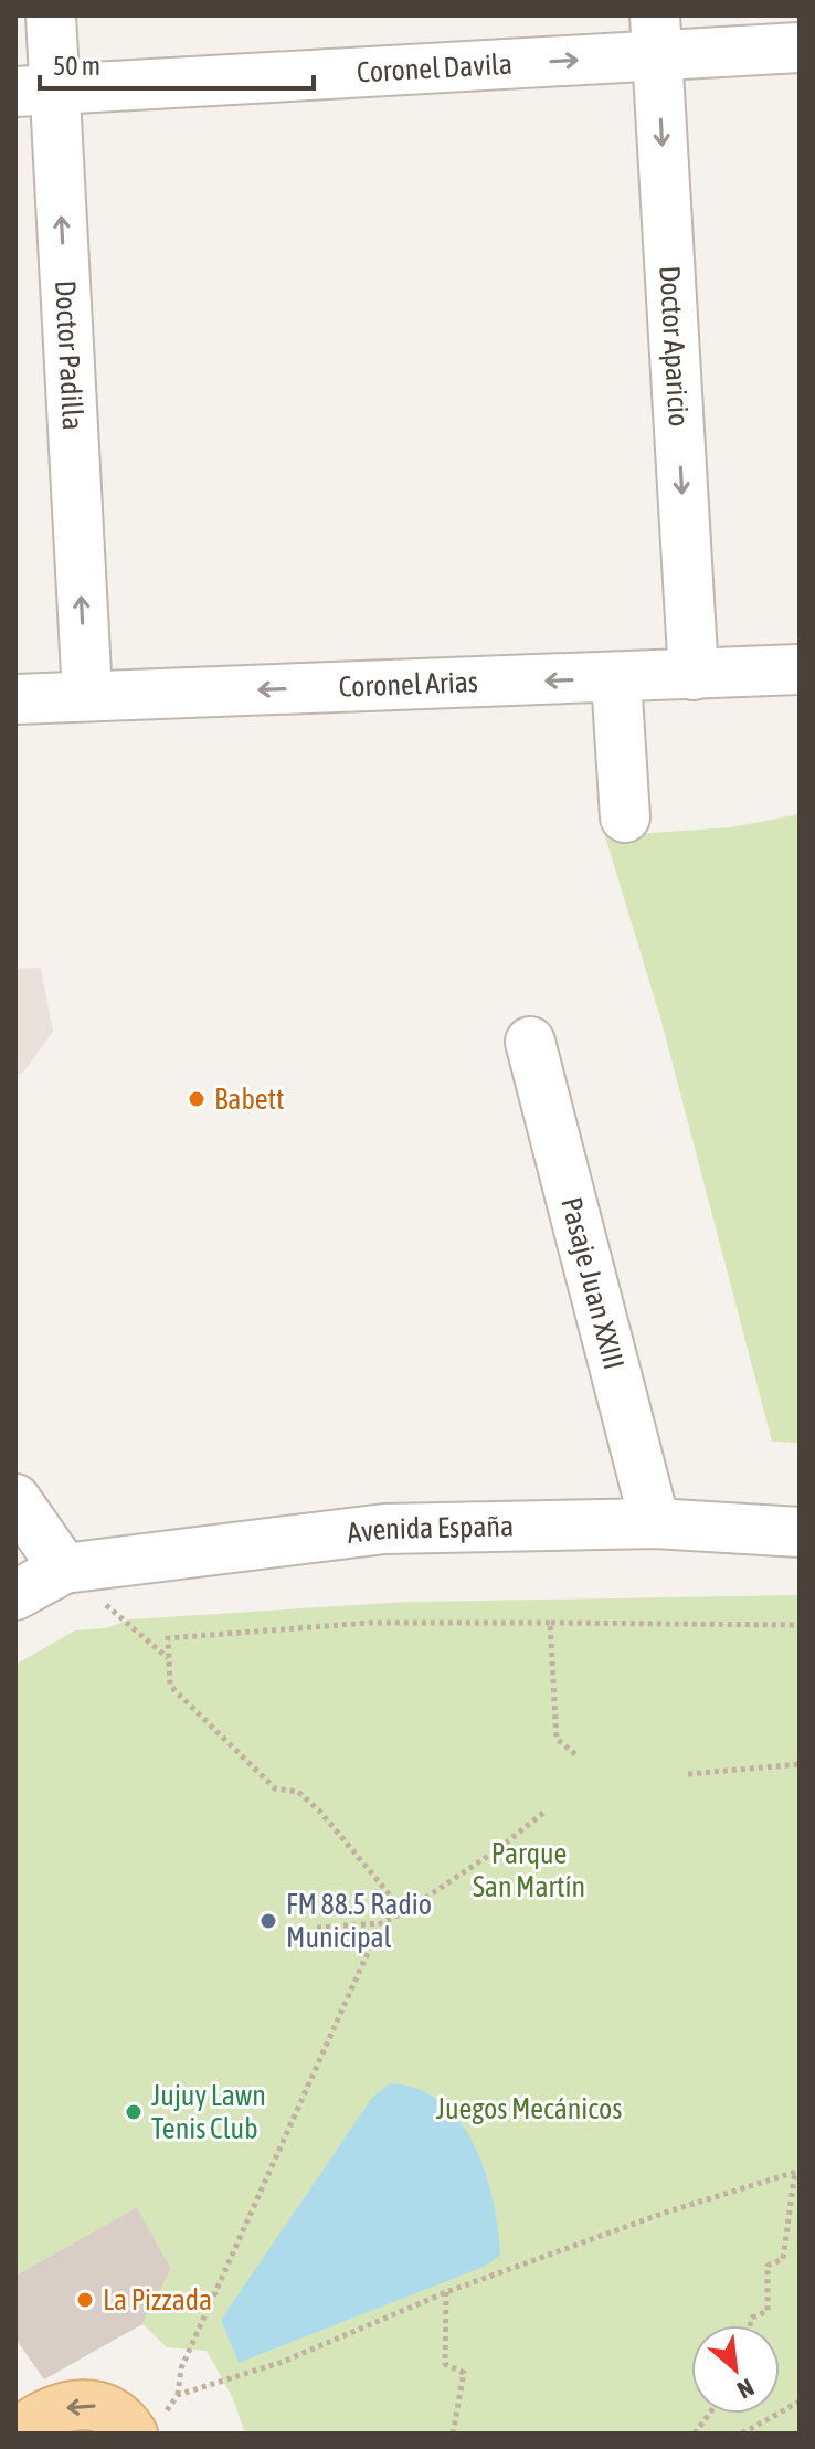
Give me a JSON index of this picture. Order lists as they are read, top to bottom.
{
  "streets": {
    "street": [
      "Coronel Davila",
      "Doctor Aparicio",
      "Doctor Padilla",
      "Coronel Arias",
      "Pasaje Juan XXIII",
      "Avenida España"
    ]
  },
  "crossings": [
    ["Coronel Davila", "Doctor Aparicio"],
    ["Coronel Davila", "Doctor Padilla"],
    ["Doctor Aparicio", "Coronel Arias"],
    ["Doctor Padilla", "Coronel Arias"],
    ["Pasaje Juan XXIII", "Avenida España"]
  ],
  "one_way": [
    "Coronel Davila",
    "Doctor Aparicio",
    "Doctor Padilla",
    "Coronel Arias"
  ],
  "parks": ["Parque San Martín", "Juegos Mecánicos"],
  "places": [
    "Babett",
    "FM 88.5 Radio Municipal",
    "Jujuy Lawn Tenis Club",
    "La Pizzada"
  ],
  "scale_bar": "50 m",
  "north": "bottom right"
}
